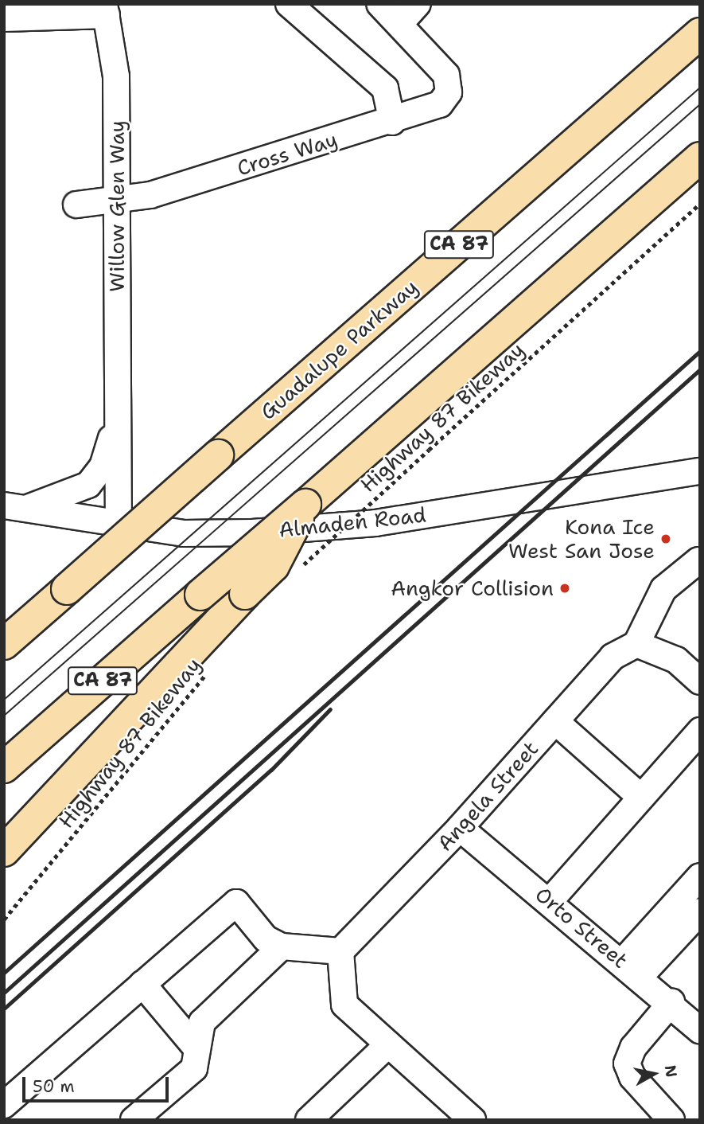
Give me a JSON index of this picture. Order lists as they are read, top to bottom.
{
  "streets": {
    "highway": ["CA 87", "Guadalupe Parkway"],
    "street": [
      "Cross Way",
      "Willow Glen Way",
      "Almaden Road",
      "Angela Street",
      "Orto Street"
    ],
    "path": ["Highway 87 Bikeway"]
  },
  "crossings": [
    ["Cross Way", "Willow Glen Way"],
    ["Willow Glen Way", "Almaden Road"],
    ["Angela Street", "Orto Street"]
  ],
  "places": ["Kona Ice West San Jose", "Angkor Collision"],
  "scale_bar": "50 m",
  "north": "right"
}
